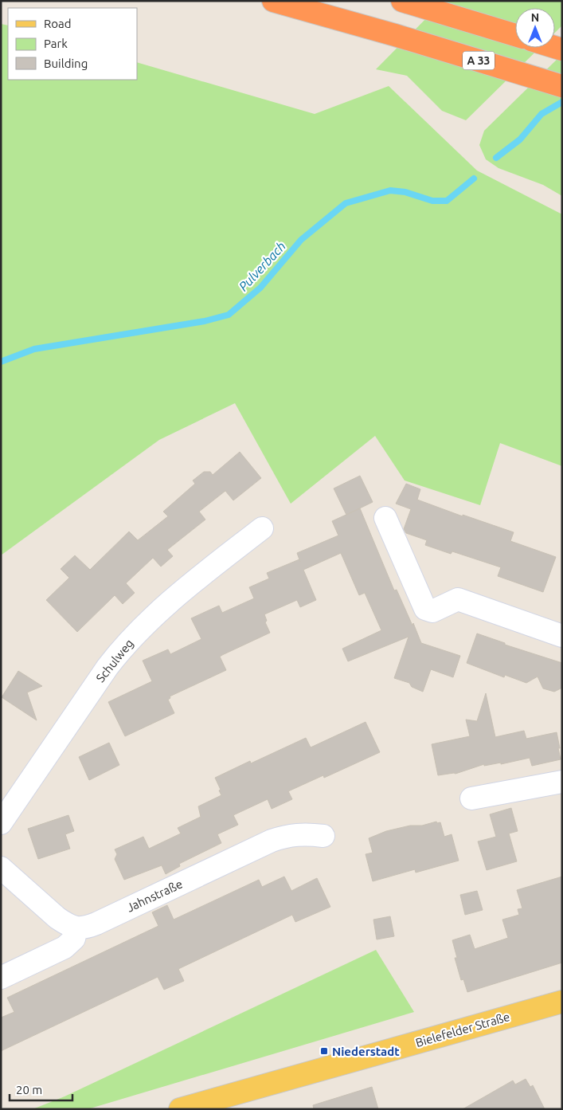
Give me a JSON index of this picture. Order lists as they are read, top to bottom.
{
  "streets": {
    "highway": ["A 33"],
    "main road": ["Bielefelder Straße"],
    "street": ["Schulweg", "Jahnstraße"]
  },
  "water": ["Pulverbach"],
  "places": {
    "transit": ["Niederstadt"]
  },
  "legend": ["Road", "Park", "Building"],
  "scale_bar": "20 m",
  "north": "top"
}
